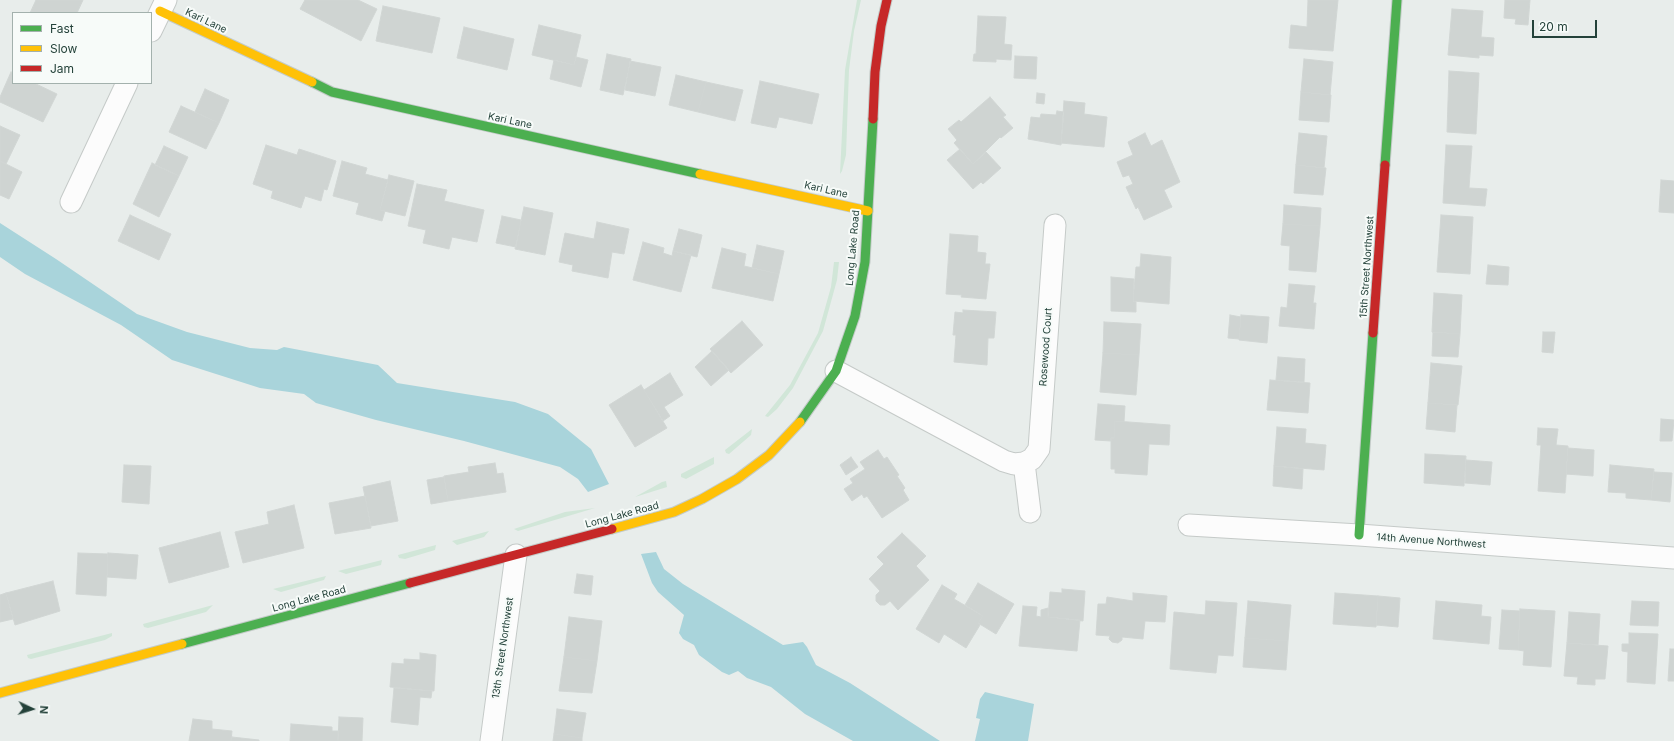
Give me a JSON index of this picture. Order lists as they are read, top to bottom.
{
  "streets": {
    "street": [
      "Kari Lane",
      "Long Lake Road",
      "15th Street Northwest",
      "Rosewood Court",
      "14th Avenue Northwest",
      "13th Street Northwest"
    ]
  },
  "crossings": [
    ["Kari Lane", "Long Lake Road"],
    ["Long Lake Road", "13th Street Northwest"],
    ["15th Street Northwest", "14th Avenue Northwest"]
  ],
  "legend": ["Fast", "Slow", "Jam"],
  "scale_bar": "20 m",
  "north": "right"
}
